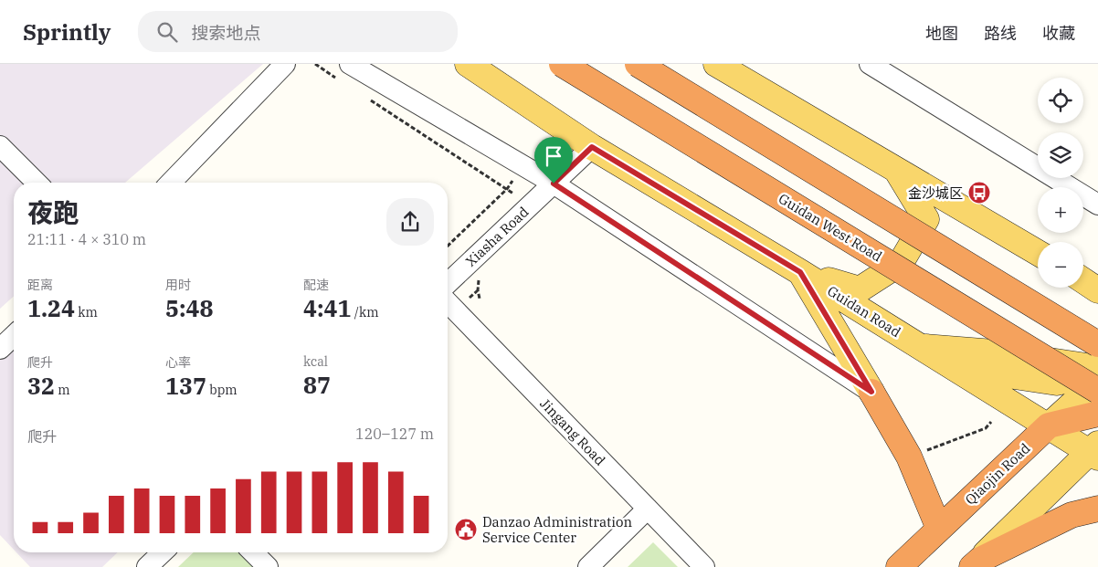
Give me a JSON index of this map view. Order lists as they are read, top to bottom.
{
  "streets": {
    "highway": ["Guidan West Road", "Qiaojin Road"],
    "main road": ["Guidan Road"],
    "street": ["Xiasha Road", "Jingang Road"]
  },
  "crossings": [
    ["Xiasha Road", "Guidan Road"],
    ["Guidan Road", "Qiaojin Road"]
  ],
  "places": {
    "bus stop": ["金沙城区"],
    "public building": ["Danzao Administration Service Center"]
  },
  "page": {
    "header": "Sprintly",
    "search": "搜索地点",
    "nav": ["地图", "路线", "收藏"],
    "map_buttons": ["+", "−"],
    "heading": ["夜跑", "21:11 · 4 × 310 m"],
    "stats": [
      ["距离", "1.24 km"],
      ["用时", "5:48"],
      ["配速", "4:41 /km"],
      ["爬升", "32 m"],
      ["心率", "137 bpm"],
      ["kcal", "87"]
    ],
    "chart": ["爬升", "120–127 m"]
  }
}
